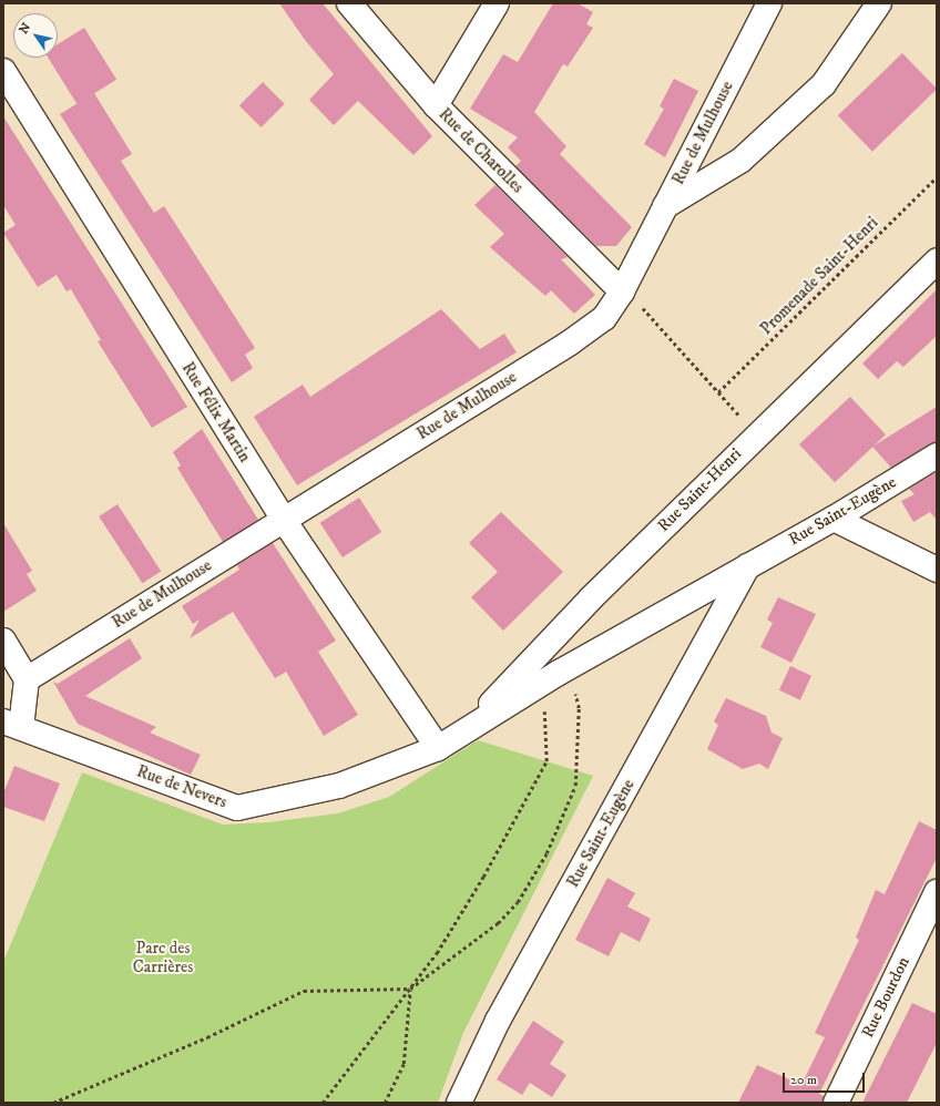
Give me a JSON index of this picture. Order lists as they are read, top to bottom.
{
  "streets": {
    "street": [
      "Rue de Mulhouse",
      "Rue de Charolles",
      "Rue Félix Martin",
      "Rue Saint-Henri",
      "Rue Saint-Eugène",
      "Rue de Nevers",
      "Rue Bourdon"
    ],
    "path": ["Promenade Saint-Henri"]
  },
  "crossings": [
    ["Rue de Mulhouse", "Rue de Charolles"],
    ["Rue de Mulhouse", "Rue Félix Martin"],
    ["Rue Félix Martin", "Rue Saint-Eugène"],
    ["Rue Félix Martin", "Rue de Nevers"],
    ["Rue Saint-Henri", "Rue Saint-Eugène"],
    ["Rue Saint-Eugène", "Rue de Nevers"]
  ],
  "parks": ["Parc des Carrières"],
  "scale_bar": "20 m",
  "north": "top left"
}
